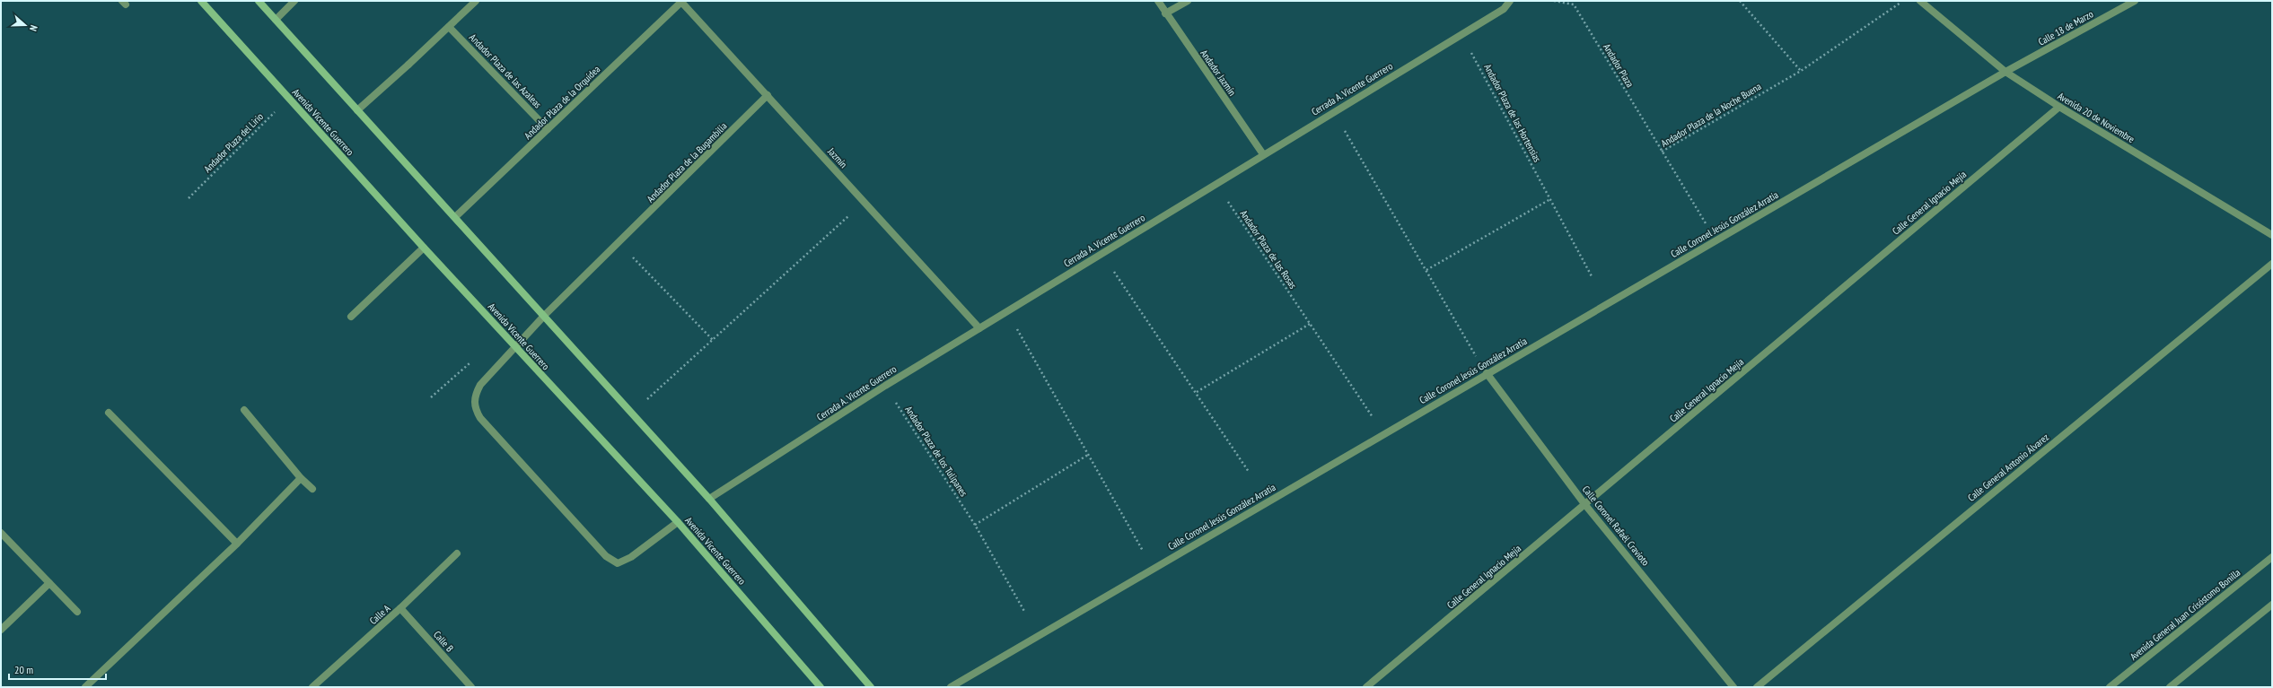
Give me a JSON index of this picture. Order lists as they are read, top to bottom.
{
  "streets": {
    "main road": ["Avenida Vicente Guerrero"],
    "street": [
      "Calle 18 de Marzo",
      "Andador Plaza de las Azaleas",
      "Andador Jazmín",
      "Cerrada A. Vicente Guerrero",
      "Andador Plaza de la Orquídea",
      "Avenida 20 de Noviembre",
      "Jazmín",
      "Andador Plaza de la Bugambilia",
      "Calle General Ignacio Mejía",
      "Calle Coronel Jesús González Arratia",
      "Calle General Antonio Álvarez",
      "Calle Coronel Rafaél Cravioto",
      "Calle A",
      "Avenida General Juan Crisóstomo Bonilla",
      "Calle B"
    ],
    "path": [
      "Andador Plaza",
      "Andador Plaza de las Hortensias",
      "Andador Plaza de la Noche Buena",
      "Andador Plaza del Lirio",
      "Andador Plaza de las Rosas",
      "Andador Plaza de los Tulipanes"
    ]
  },
  "crossings": [
    ["Calle 18 de Marzo", "Avenida 20 de Noviembre"],
    ["Calle 18 de Marzo", "Calle Coronel Jesús González Arratia"],
    ["Andador Plaza", "Andador Plaza de la Noche Buena"],
    ["Andador Plaza de las Azaleas", "Andador Plaza de la Orquídea"],
    ["Andador Jazmín", "Cerrada A. Vicente Guerrero"],
    ["Cerrada A. Vicente Guerrero", "Andador Plaza de las Hortensias"],
    ["Cerrada A. Vicente Guerrero", "Jazmín"],
    ["Cerrada A. Vicente Guerrero", "Andador Plaza de las Rosas"],
    ["Cerrada A. Vicente Guerrero", "Andador Plaza de los Tulipanes"],
    ["Andador Plaza de la Orquídea", "Jazmín"],
    ["Andador Plaza de la Noche Buena", "Calle Coronel Jesús González Arratia"],
    ["Avenida 20 de Noviembre", "Calle General Ignacio Mejía"],
    ["Avenida 20 de Noviembre", "Calle Coronel Jesús González Arratia"],
    ["Avenida Vicente Guerrero", "Andador Plaza del Lirio"],
    ["Avenida Vicente Guerrero", "Andador Plaza de la Bugambilia"],
    ["Jazmín", "Andador Plaza de la Bugambilia"],
    ["Calle General Ignacio Mejía", "Calle Coronel Rafaél Cravioto"],
    ["Calle Coronel Jesús González Arratia", "Andador Plaza de las Rosas"],
    ["Calle Coronel Jesús González Arratia", "Calle Coronel Rafaél Cravioto"],
    ["Calle A", "Calle B"]
  ],
  "scale_bar": "20 m",
  "north": "right"
}
